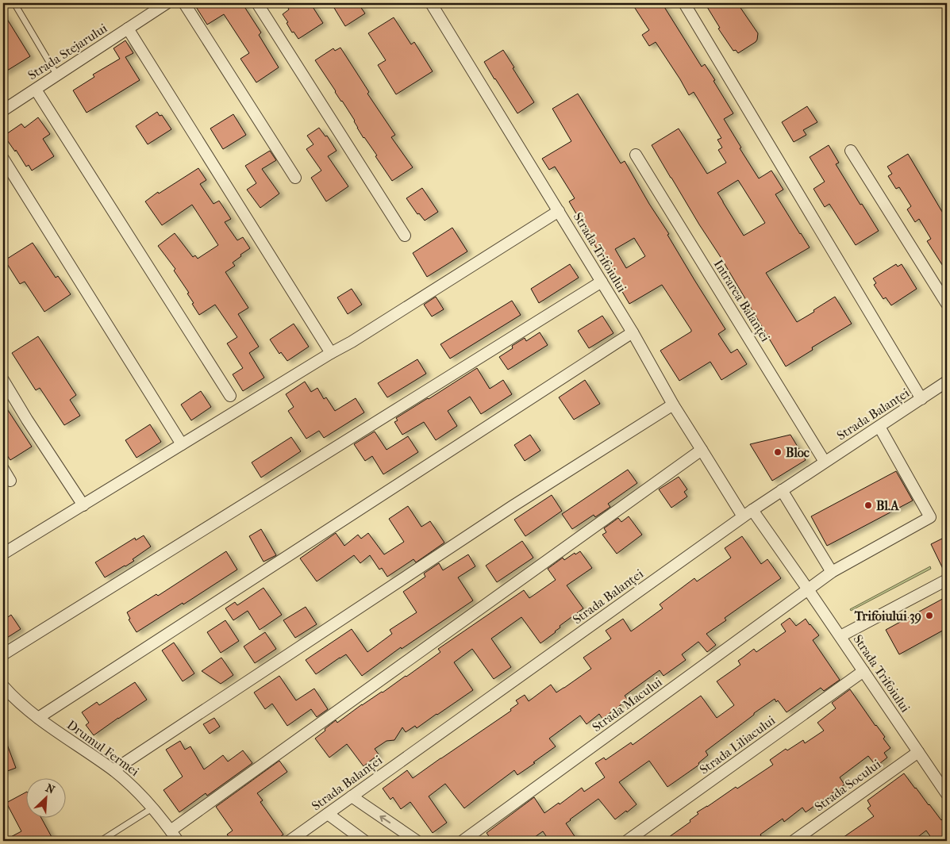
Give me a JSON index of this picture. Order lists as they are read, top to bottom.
{
  "streets": {
    "street": [
      "Strada Stejarului",
      "Strada Trifoiului",
      "Intrarea Balanței",
      "Strada Balanței",
      "Strada Macului",
      "Strada Liliacului",
      "Drumul Fermei",
      "Strada Socului"
    ]
  },
  "crossings": [
    ["Strada Trifoiului", "Strada Balanței"],
    ["Strada Trifoiului", "Strada Macului"],
    ["Strada Trifoiului", "Strada Liliacului"],
    ["Strada Trifoiului", "Strada Socului"],
    ["Intrarea Balanței", "Strada Balanței"],
    ["Strada Balanței", "Strada Macului"]
  ],
  "places": ["Bloc", "Bl.A", "Trifoiului 39"],
  "north": "top right"
}
